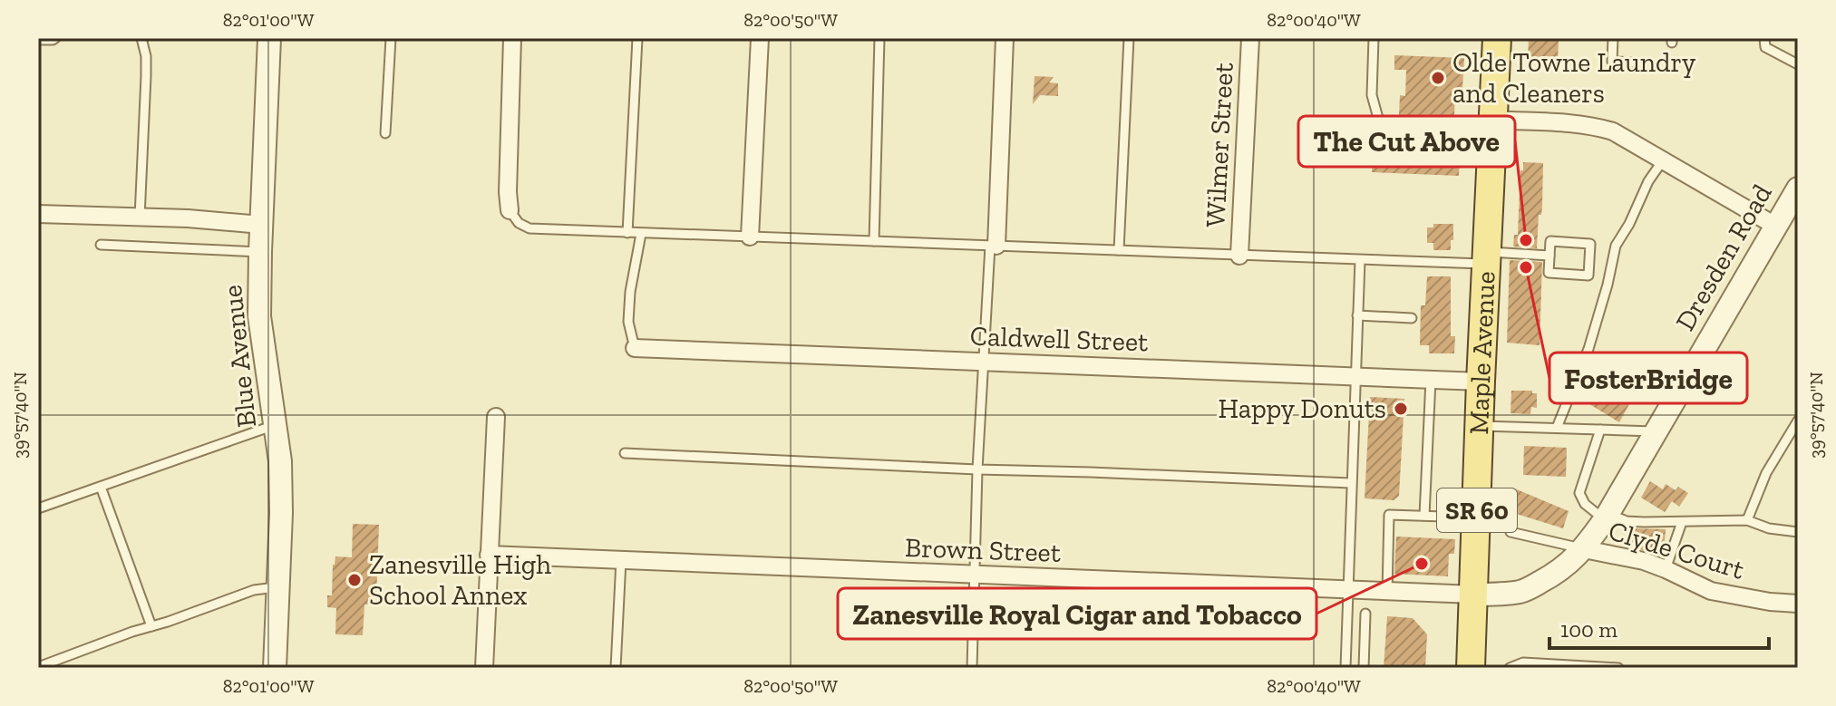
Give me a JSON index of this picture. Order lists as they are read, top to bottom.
{
  "streets": {
    "main road": ["Maple Avenue", "SR 60"],
    "street": [
      "Wilmer Street",
      "Dresden Road",
      "Caldwell Street",
      "Blue Avenue",
      "Brown Street",
      "Clyde Court"
    ]
  },
  "crossings": [
    ["Dresden Road", "Maple Avenue"],
    ["Dresden Road", "Brown Street"],
    ["Dresden Road", "Clyde Court"],
    ["Caldwell Street", "Maple Avenue"],
    ["Maple Avenue", "Brown Street"]
  ],
  "places": [
    "Olde Towne Laundry and Cleaners",
    "The Cut Above",
    "FosterBridge",
    "Happy Donuts",
    "Zanesville Royal Cigar and Tobacco",
    "Zanesville High School Annex"
  ],
  "scale_bar": "100 m",
  "coordinates": [
    "82°01'00\"W",
    "82°00'50\"W",
    "82°00'40\"W",
    "39°57'40\"N"
  ]
}
